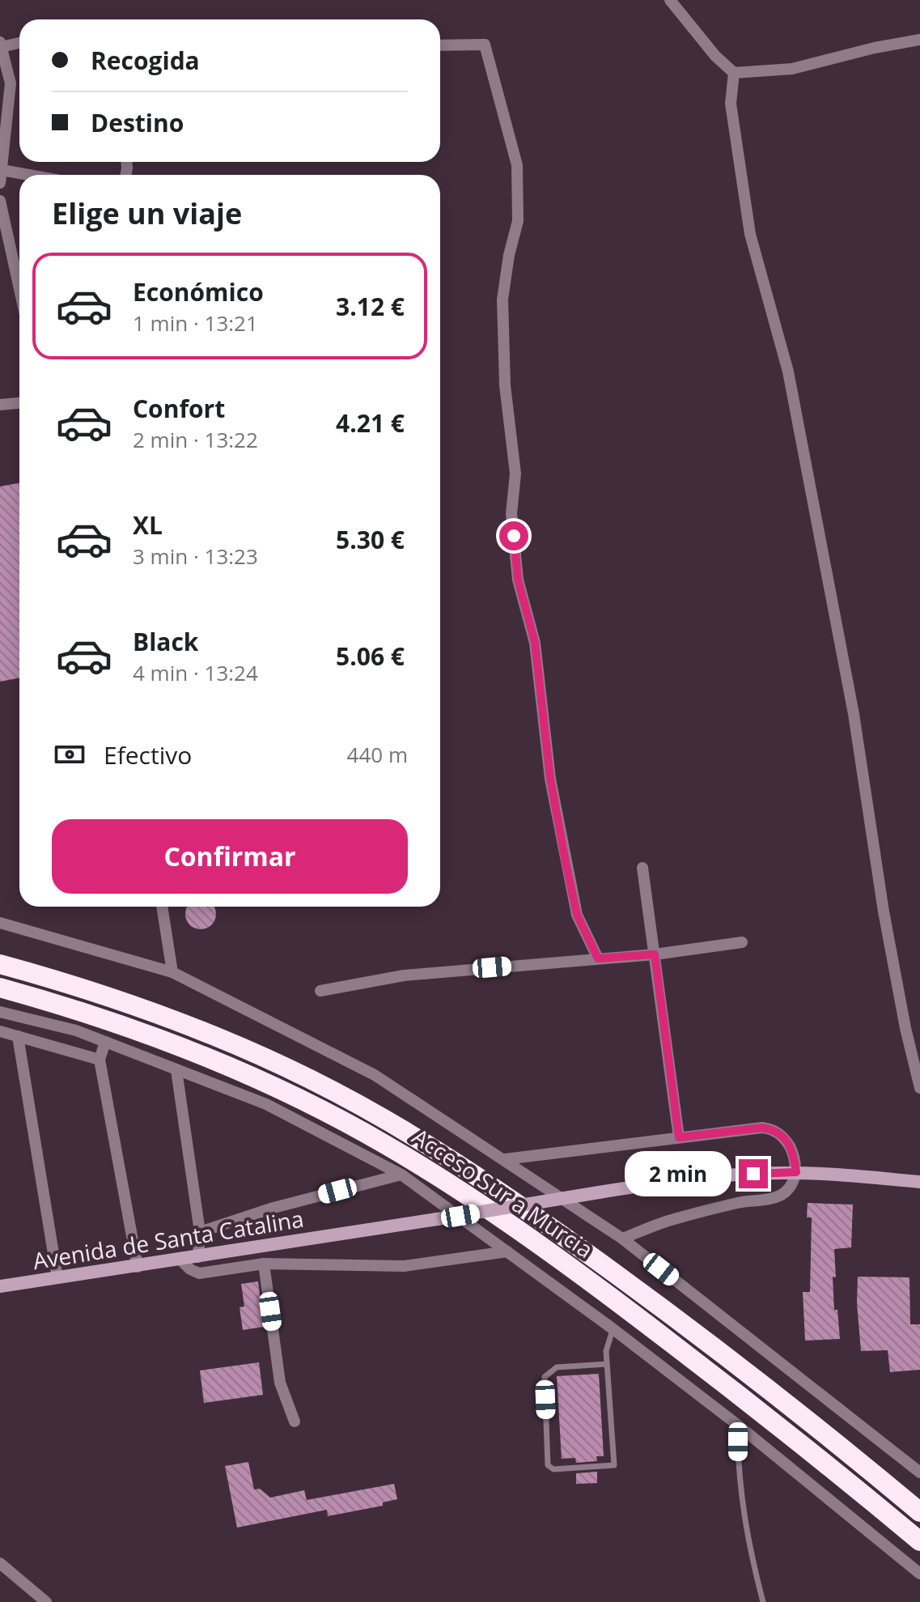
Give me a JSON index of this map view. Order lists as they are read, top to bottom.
{
  "streets": {
    "highway": ["Acceso Sur a Murcia"],
    "main road": ["Avenida de Santa Catalina"]
  },
  "page": {
    "banner": ["Recogida", "Destino"],
    "heading": "Elige un viaje",
    "list": [
      {
        "name": "Económico",
        "note": "1 min · 13:21",
        "value": "3.12 €"
      },
      {
        "name": "Confort",
        "note": "2 min · 13:22",
        "value": "4.21 €"
      },
      {
        "name": "XL",
        "note": "3 min · 13:23",
        "value": "5.30 €"
      },
      {
        "name": "Black",
        "note": "4 min · 13:24",
        "value": "5.06 €"
      }
    ],
    "pay": ["Efectivo", "440 m"],
    "buttons": "Confirmar",
    "bubble": "2 min"
  }
}
